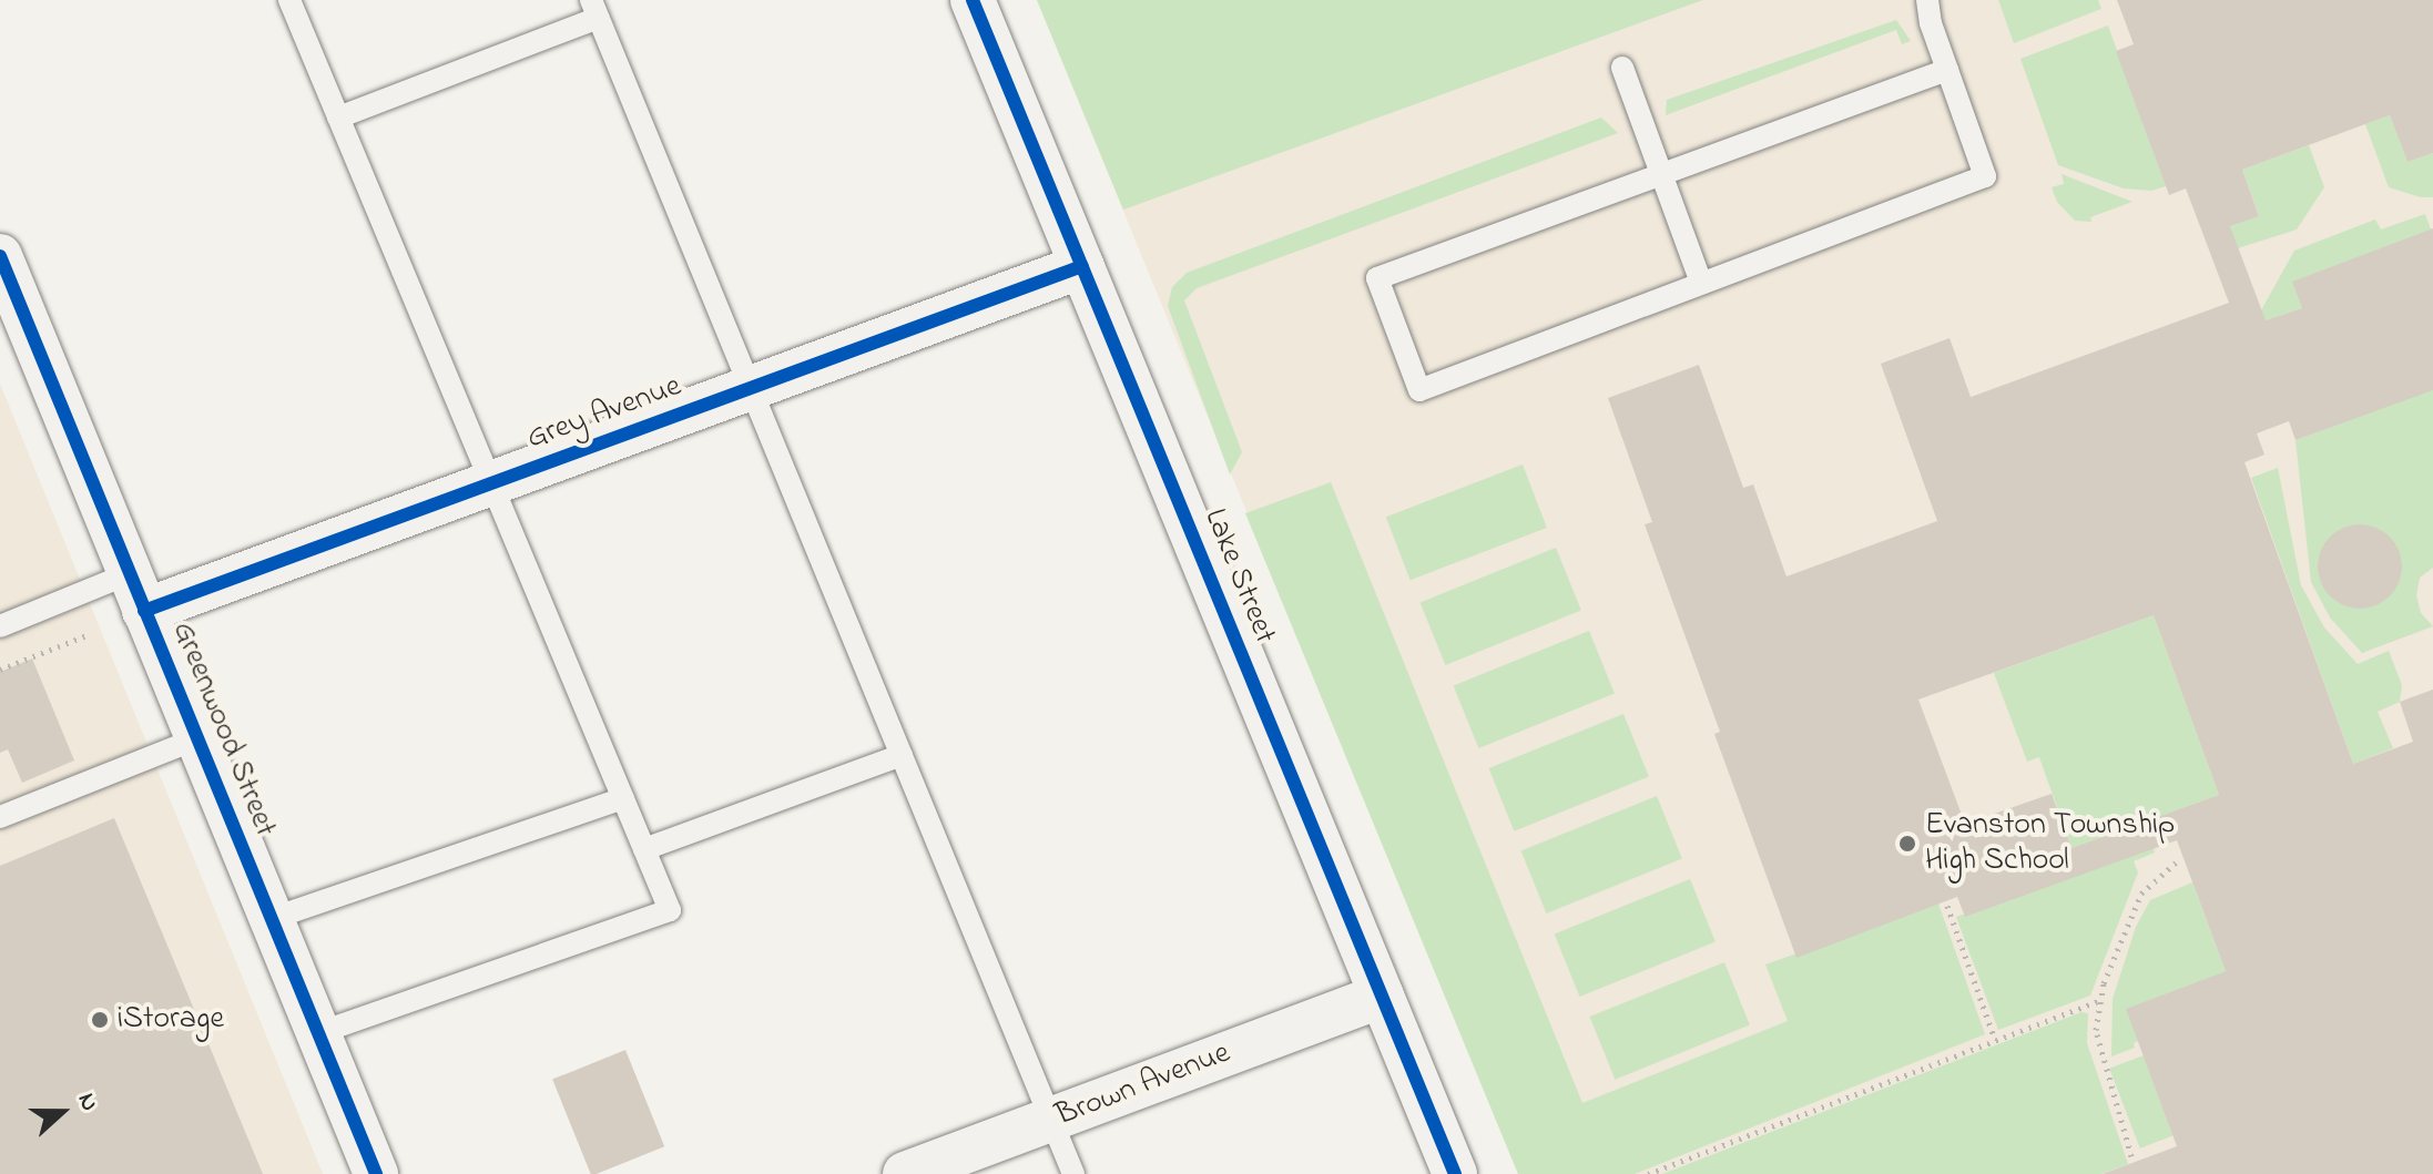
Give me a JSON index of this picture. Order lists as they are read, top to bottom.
{
  "streets": {
    "street": [
      "Grey Avenue",
      "Lake Street",
      "Greenwood Street",
      "Brown Avenue"
    ]
  },
  "crossings": [
    ["Grey Avenue", "Lake Street"],
    ["Grey Avenue", "Greenwood Street"],
    ["Lake Street", "Brown Avenue"]
  ],
  "places": ["Evanston Township High School", "iStorage"],
  "north": "right"
}
